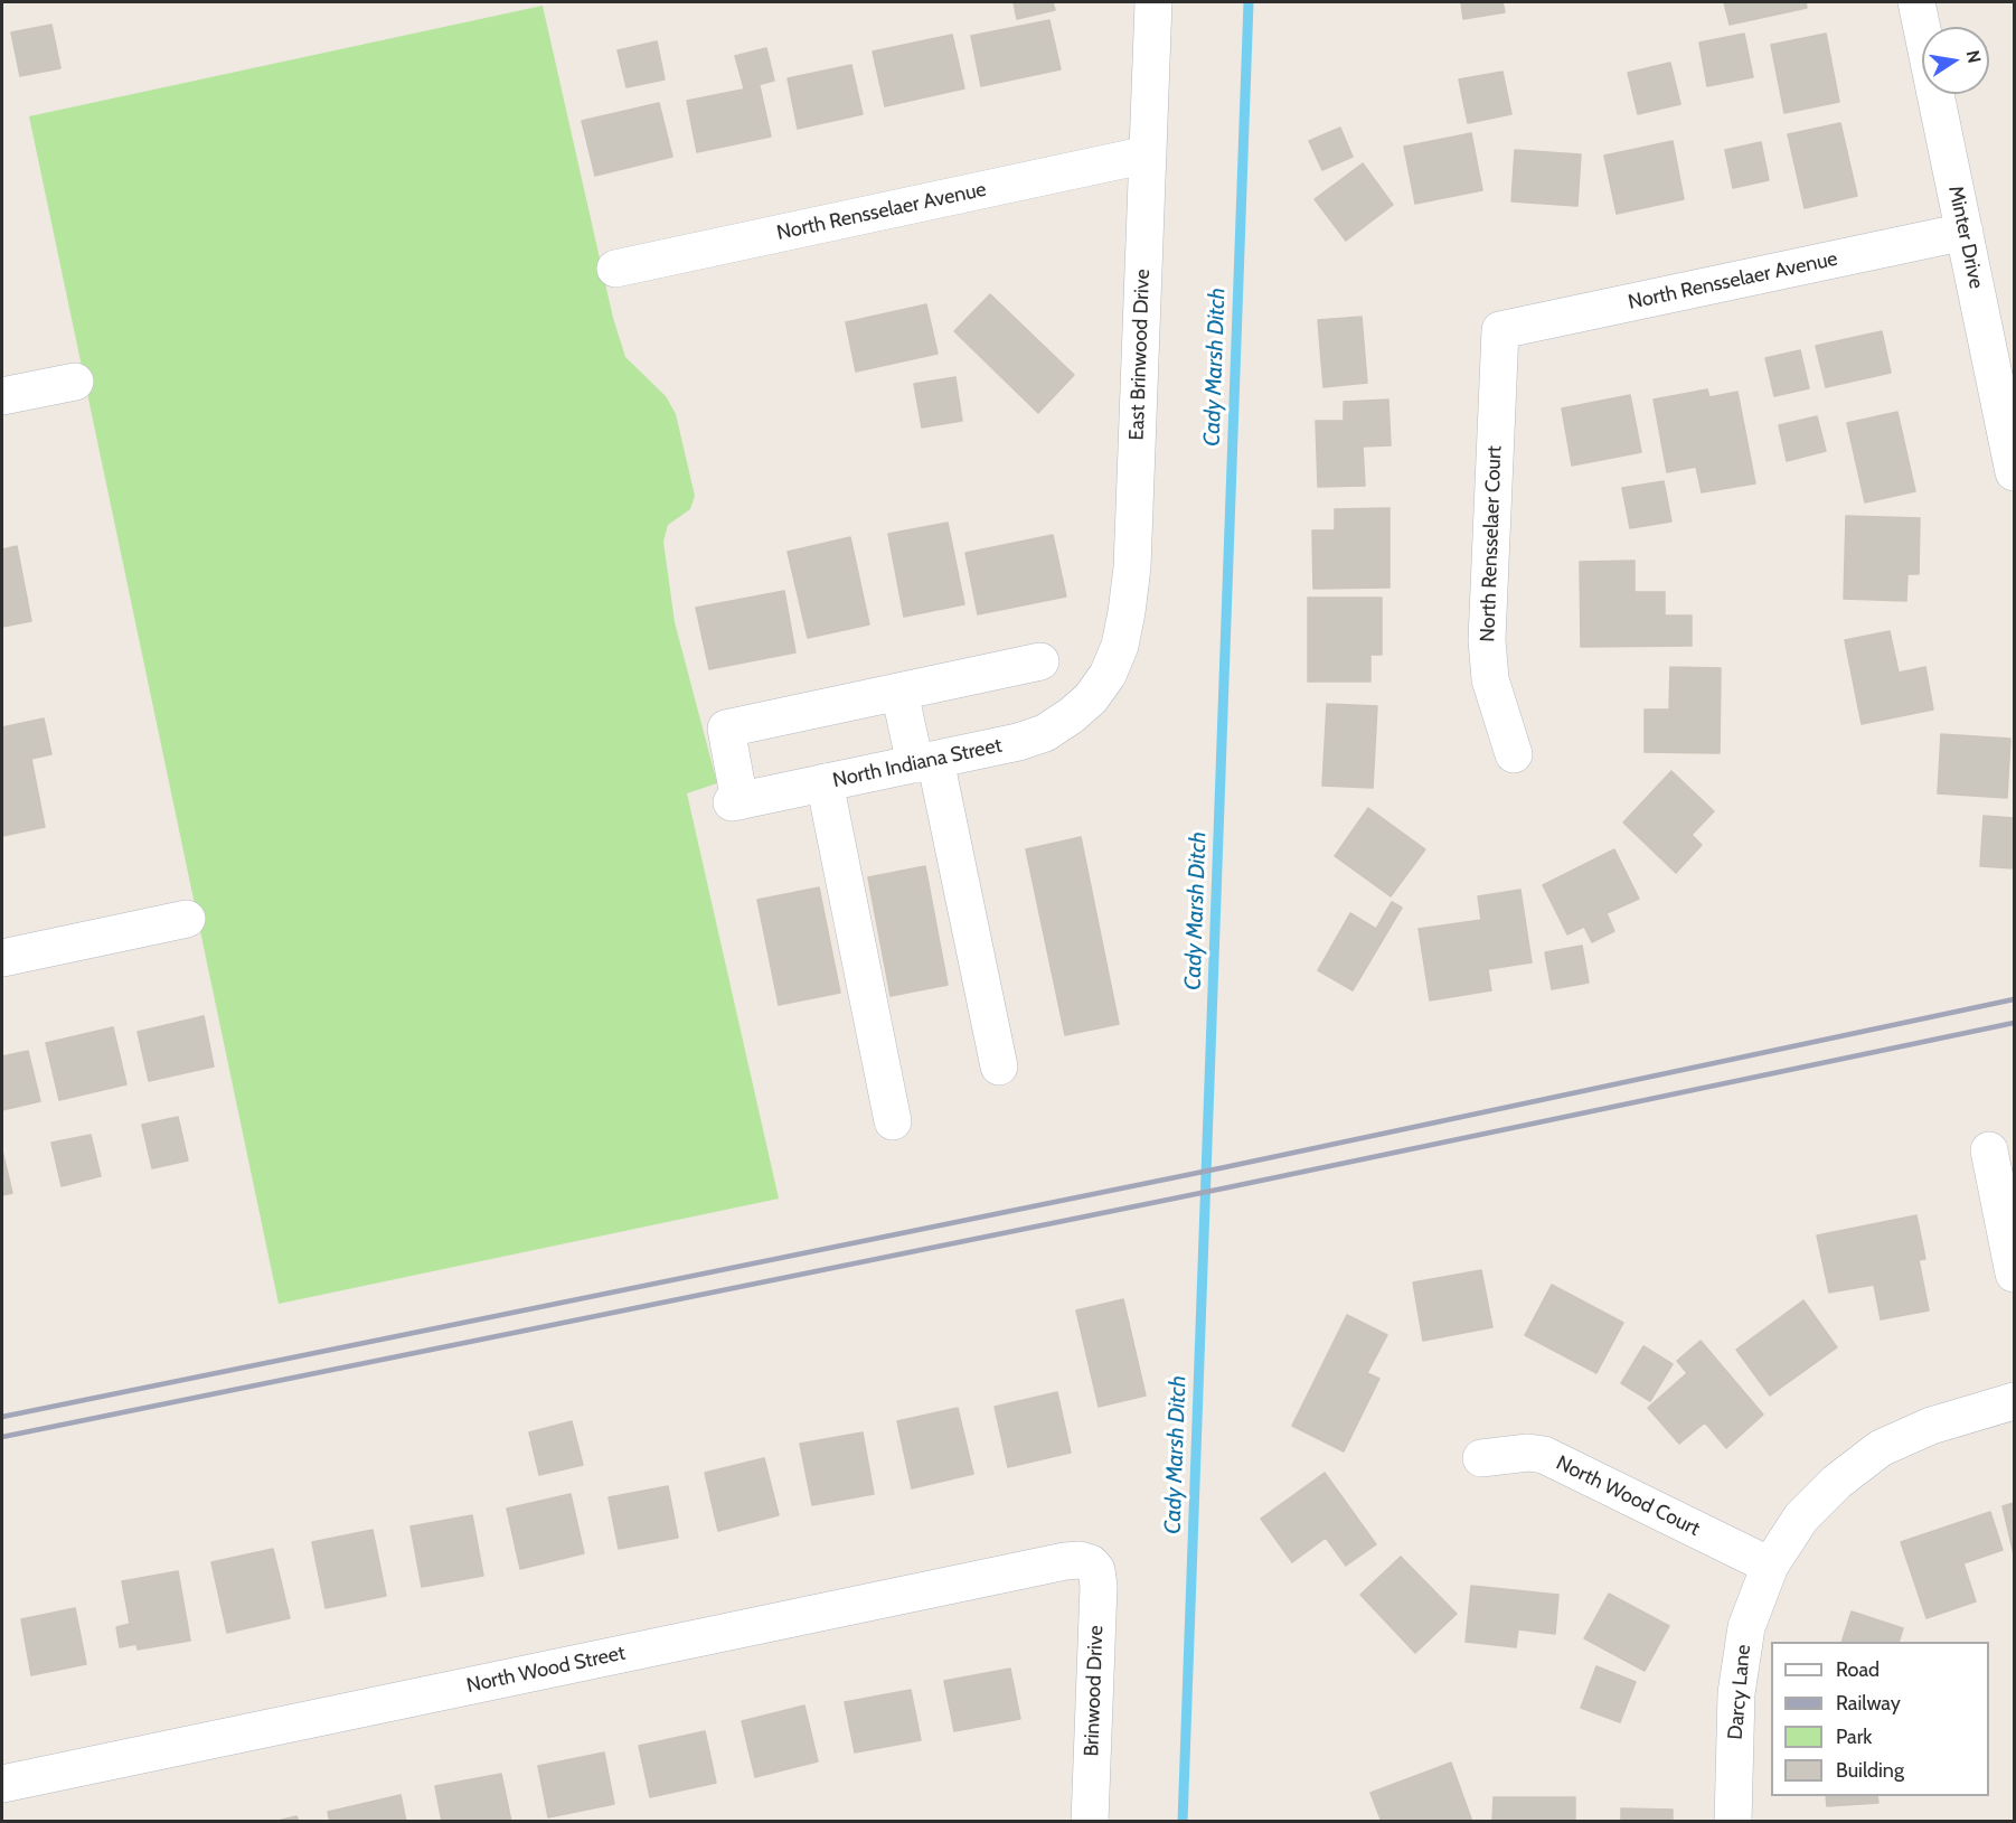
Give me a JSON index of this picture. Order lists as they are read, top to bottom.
{
  "streets": {
    "street": [
      "North Rensselaer Avenue",
      "Minter Drive",
      "East Brinwood Drive",
      "North Rensselaer Court",
      "North Indiana Street",
      "North Wood Court",
      "North Wood Street",
      "Brinwood Drive",
      "Darcy Lane"
    ]
  },
  "crossings": [
    ["North Rensselaer Avenue", "Minter Drive"],
    ["North Rensselaer Avenue", "East Brinwood Drive"],
    ["North Rensselaer Avenue", "North Rensselaer Court"],
    ["East Brinwood Drive", "North Indiana Street"],
    ["North Wood Court", "Darcy Lane"],
    ["North Wood Street", "Brinwood Drive"]
  ],
  "water": ["Cady Marsh Ditch"],
  "legend": [
    "Road",
    "Railway",
    "Park",
    "Building"
  ],
  "north": "right"
}
